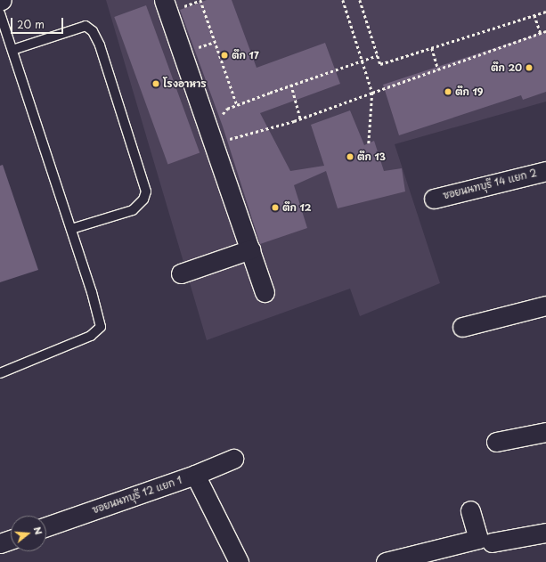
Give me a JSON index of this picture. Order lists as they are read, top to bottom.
{
  "streets": {
    "street": ["ซอยนนทบุรี 14 แยก 2", "ซอยนนทบุรี 12 แยก 1"]
  },
  "places": [
    "ตึก 17",
    "ตึก 20",
    "โรงอาหาร",
    "ตึก 19",
    "ตึก 13",
    "ตึก 12"
  ],
  "scale_bar": "20 m",
  "north": "right"
}
